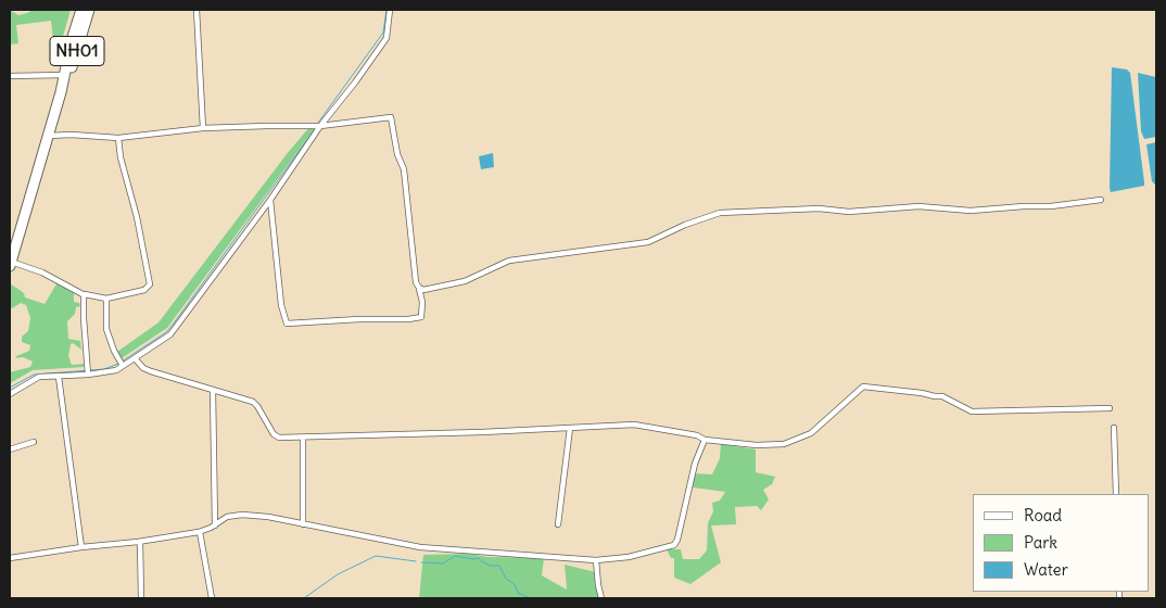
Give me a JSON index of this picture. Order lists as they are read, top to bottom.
{
  "streets": {
    "highway": ["NH01"]
  },
  "legend": ["Road", "Park", "Water"]
}
